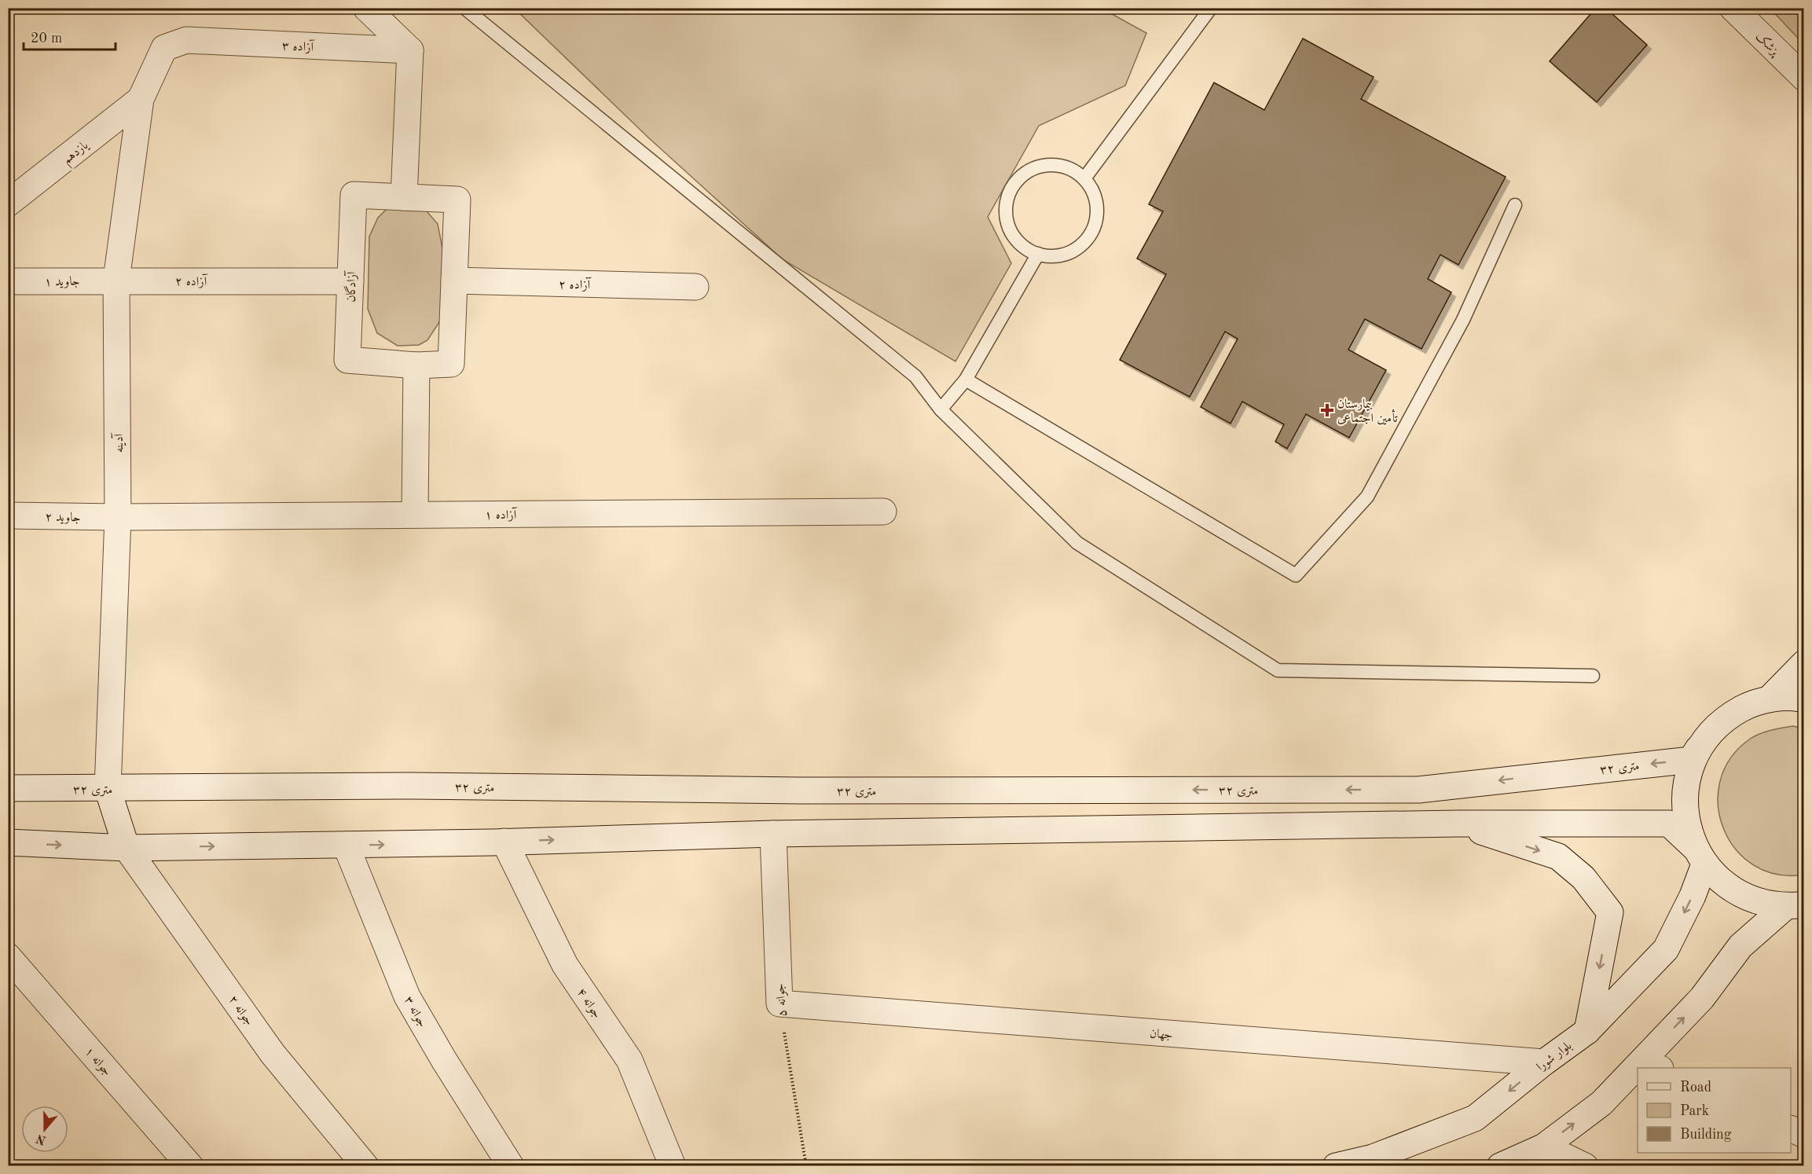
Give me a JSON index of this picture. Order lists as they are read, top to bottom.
{
  "streets": {
    "street": [
      "پزشک",
      "آزاده ۳",
      "یازدهم",
      "جاوید ۱",
      "آزاده ۲",
      "آزادگان",
      "آدینه",
      "آزاده ۱",
      "جاوید ۲",
      "۳۲ متری",
      "جوانه ۵",
      "جوانه ۴",
      "جوانه ۲",
      "جوانه ۳",
      "جهان",
      "بلوار شورا",
      "جوانه ۱"
    ]
  },
  "crossings": [
    ["آزاده ۳", "یازدهم"],
    ["آزاده ۳", "آدینه"],
    ["یازدهم", "آدینه"],
    ["جاوید ۱", "آزاده ۲"],
    ["جاوید ۱", "آدینه"],
    ["آزاده ۲", "آزادگان"],
    ["آزاده ۲", "آدینه"],
    ["آدینه", "آزاده ۱"],
    ["آدینه", "جاوید ۲"],
    ["آدینه", "۳۲ متری"],
    ["آدینه", "جوانه ۲"],
    ["آزاده ۱", "جاوید ۲"],
    ["۳۲ متری", "جوانه ۲"],
    ["جوانه ۵", "جهان"],
    ["جهان", "بلوار شورا"]
  ],
  "places": {
    "health": ["بیمارستان تأمین اجتماعی"]
  },
  "legend": ["Road", "Park", "Building"],
  "scale_bar": "20 m",
  "north": "bottom"
}
